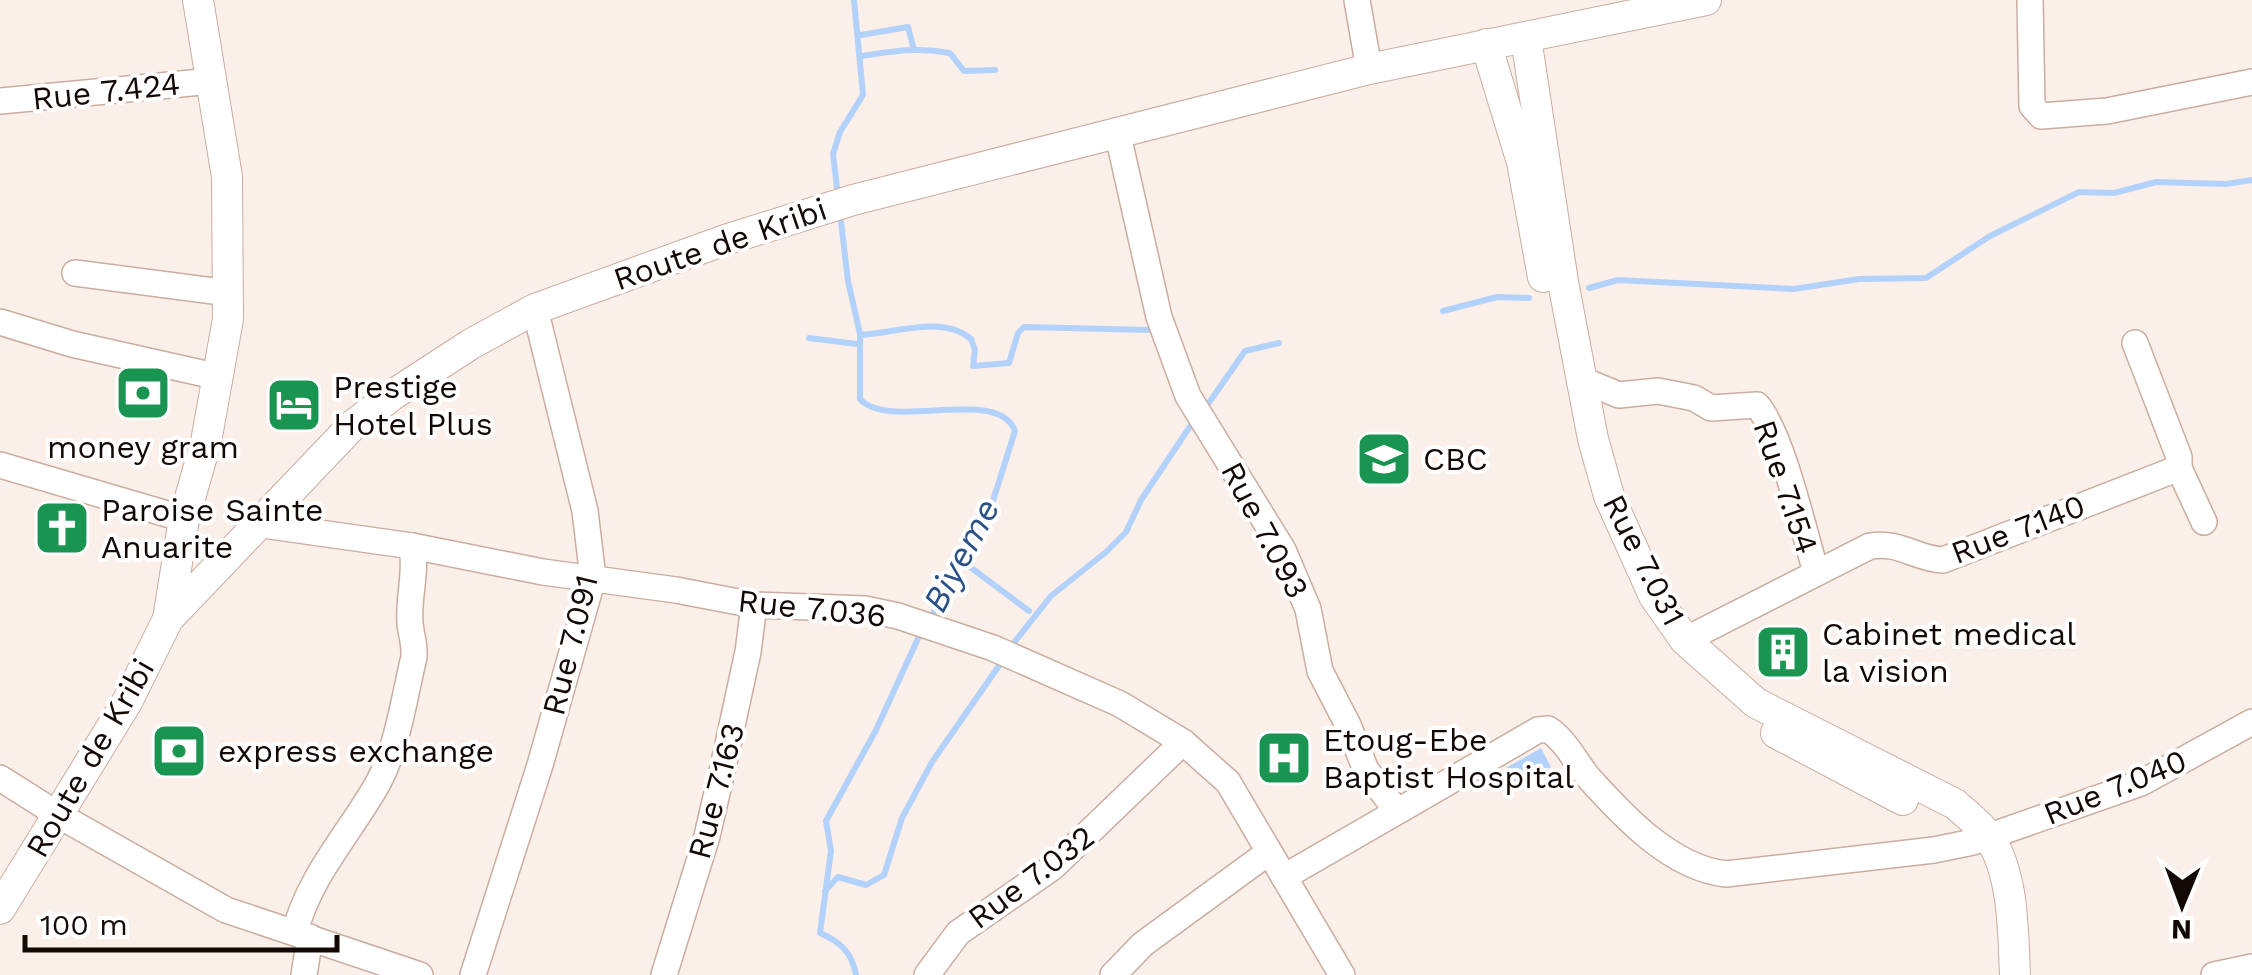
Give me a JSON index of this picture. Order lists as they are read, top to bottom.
{
  "streets": {
    "main road": ["Route de Kribi", "Rue 7.031"],
    "street": [
      "Rue 7.424",
      "Rue 7.154",
      "Rue 7.140",
      "Rue 7.093",
      "Rue 7.036",
      "Rue 7.091",
      "Rue 7.040",
      "Rue 7.163",
      "Rue 7.032"
    ]
  },
  "crossings": [
    ["Route de Kribi", "Rue 7.093"],
    ["Route de Kribi", "Rue 7.031"],
    ["Route de Kribi", "Rue 7.036"],
    ["Route de Kribi", "Rue 7.091"],
    ["Rue 7.154", "Rue 7.140"],
    ["Rue 7.154", "Rue 7.031"],
    ["Rue 7.140", "Rue 7.031"],
    ["Rue 7.031", "Rue 7.040"],
    ["Rue 7.036", "Rue 7.091"],
    ["Rue 7.036", "Rue 7.163"],
    ["Rue 7.036", "Rue 7.032"]
  ],
  "water": ["Biyeme"],
  "places": {
    "bank": ["money gram", "express exchange"],
    "hotel": ["Prestige Hotel Plus"],
    "school or university": ["CBC"],
    "church": ["Paroise Sainte Anuarite"],
    "building": ["Cabinet medical la vision"],
    "hospital": ["Etoug-Ebe Baptist Hospital"]
  },
  "scale_bar": "100 m",
  "north": "bottom"
}
